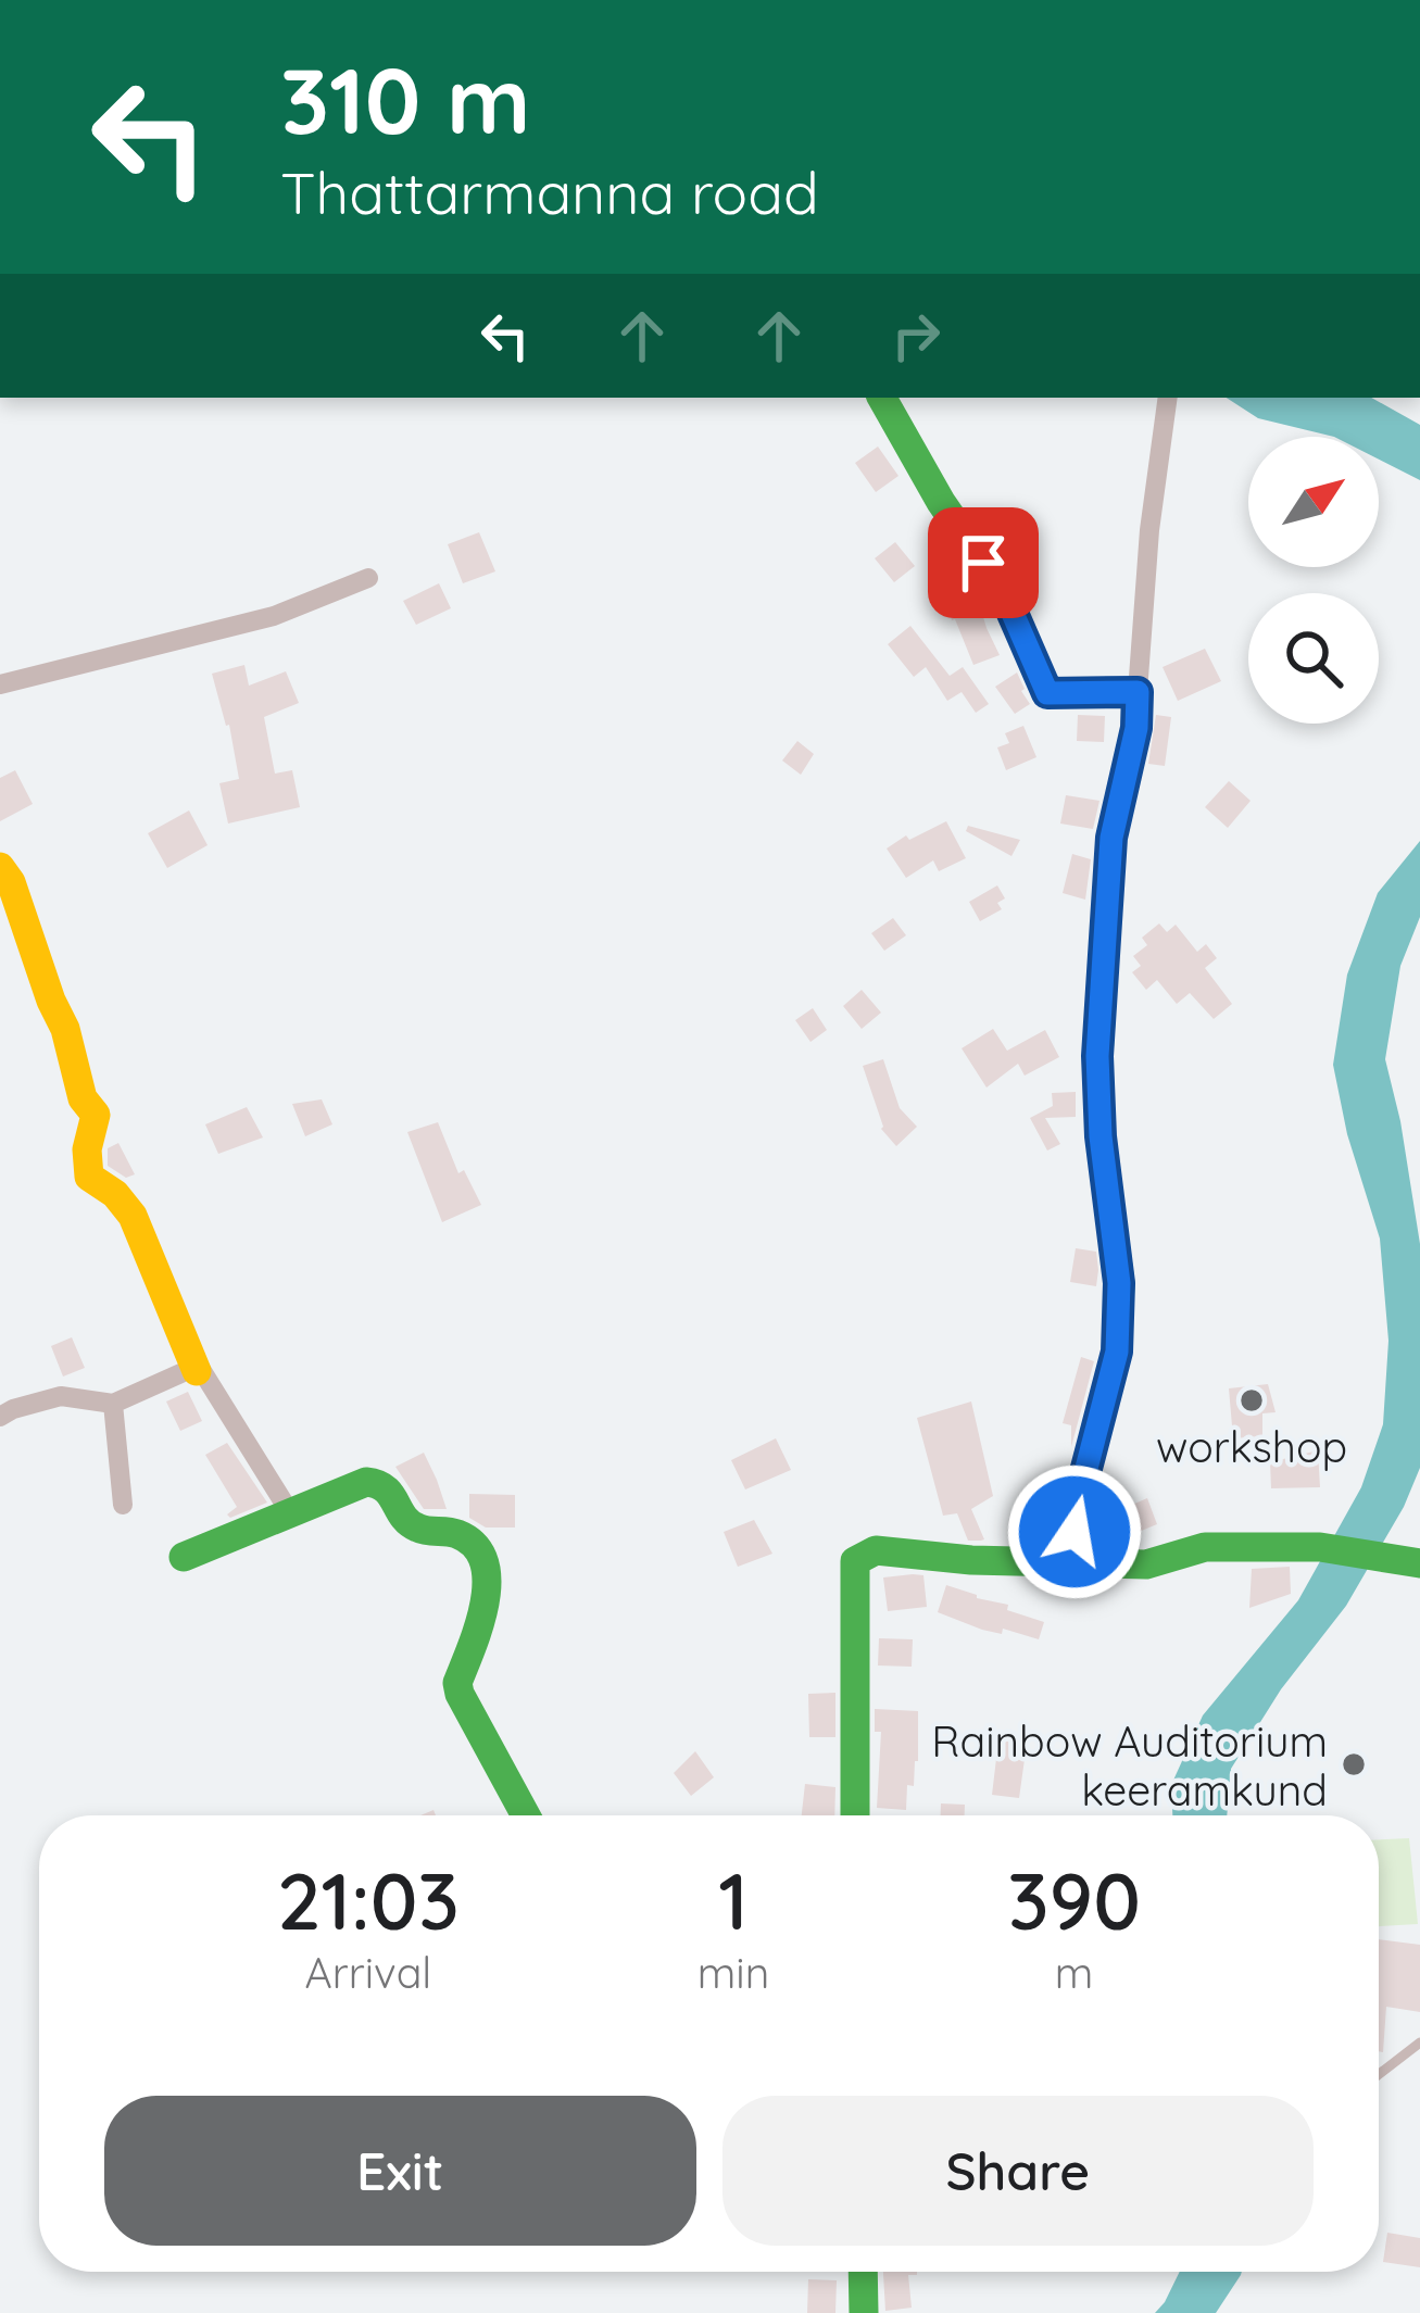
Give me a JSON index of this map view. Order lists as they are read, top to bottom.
{
  "places": ["workshop", "Rainbow Auditorium keeramkund"],
  "north": "top right",
  "page": {
    "turn": ["310 m", "Thattarmanna road"],
    "eta": [
      "21:03",
      "Arrival",
      "1",
      "min",
      "390",
      "m"
    ],
    "buttons": ["Exit", "Share"]
  }
}
